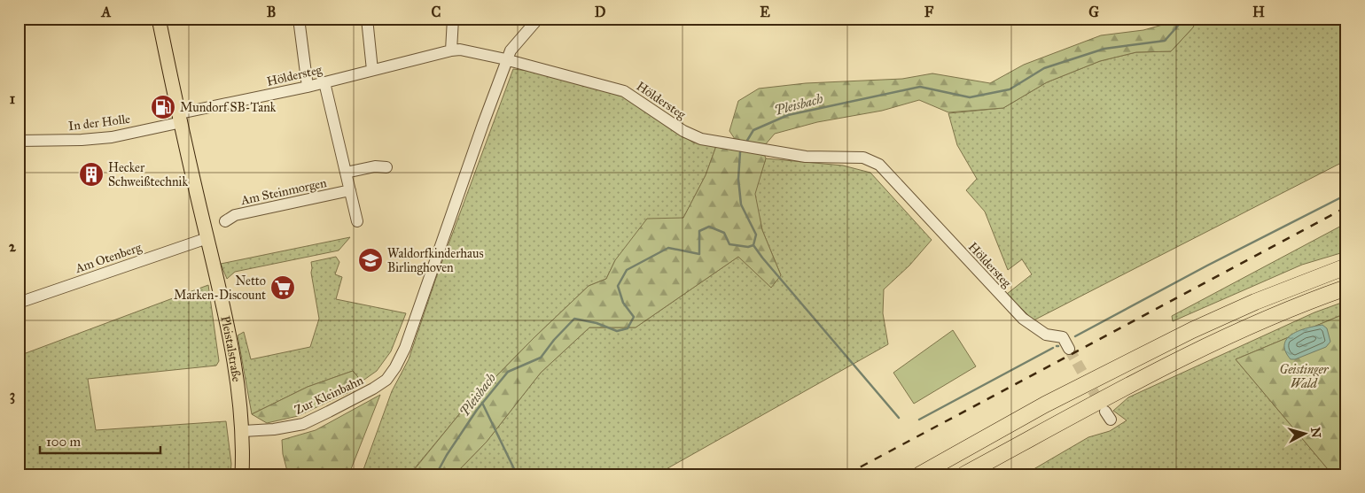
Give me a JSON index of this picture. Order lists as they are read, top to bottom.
{
  "streets": {
    "main road": ["Pleistalstraße"],
    "street": [
      "Höldersteg",
      "In der Holle",
      "Am Steinmorgen",
      "Am Otenberg",
      "Zur Kleinbahn"
    ]
  },
  "crossings": [
    ["Höldersteg", "In der Holle"],
    ["Höldersteg", "Pleistalstraße"],
    ["Höldersteg", "Zur Kleinbahn"],
    ["In der Holle", "Pleistalstraße"],
    ["Am Otenberg", "Pleistalstraße"],
    ["Pleistalstraße", "Zur Kleinbahn"]
  ],
  "water": ["Pleisbach"],
  "parks": ["Geistinger Wald"],
  "places": {
    "fuel station": ["Mundorf SB-Tank"],
    "building": ["Hecker Schweißtechnik"],
    "school or university": ["Waldorfkinderhaus Birlinghoven"],
    "supermarket": ["Netto Marken-Discount"]
  },
  "scale_bar": "100 m",
  "north": "right",
  "grid": {
    "columns": [
      "A",
      "B",
      "C",
      "D",
      "E",
      "F",
      "G",
      "H"
    ],
    "rows": ["1", "2", "3"]
  }
}
